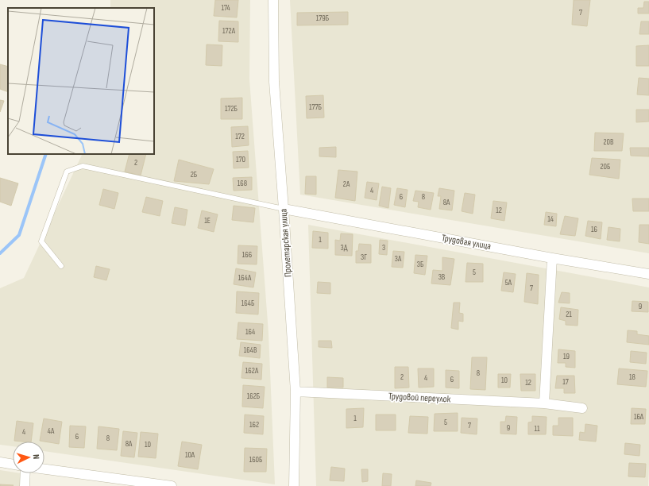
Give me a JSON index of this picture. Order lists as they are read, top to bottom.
{
  "streets": {
    "street": ["Трудовая улица", "Пролетарская улица", "Трудовой переулок"]
  },
  "crossings": [
    ["Трудовая улица", "Пролетарская улица"],
    ["Пролетарская улица", "Трудовой переулок"]
  ],
  "house_numbers": [
    "174",
    "7",
    "179Б",
    "172А",
    "177Б",
    "172Б",
    "172",
    "20В",
    "170",
    "2",
    "20Б",
    "2Б",
    "168",
    "2А",
    "4",
    "6",
    "8",
    "8А",
    "12",
    "14",
    "1Е",
    "16",
    "1",
    "3Д",
    "3",
    "166",
    "3Г",
    "3А",
    "3Б",
    "5",
    "3В",
    "164А",
    "5А",
    "7",
    "164Б",
    "9",
    "21",
    "164",
    "164В",
    "19",
    "162А",
    "8",
    "2",
    "18",
    "4",
    "6",
    "10",
    "17",
    "12",
    "162Б",
    "16А",
    "1",
    "5",
    "162",
    "7",
    "9",
    "11",
    "4А",
    "4",
    "6",
    "8",
    "8А",
    "10",
    "10А",
    "160Б"
  ],
  "north": "right"
}
